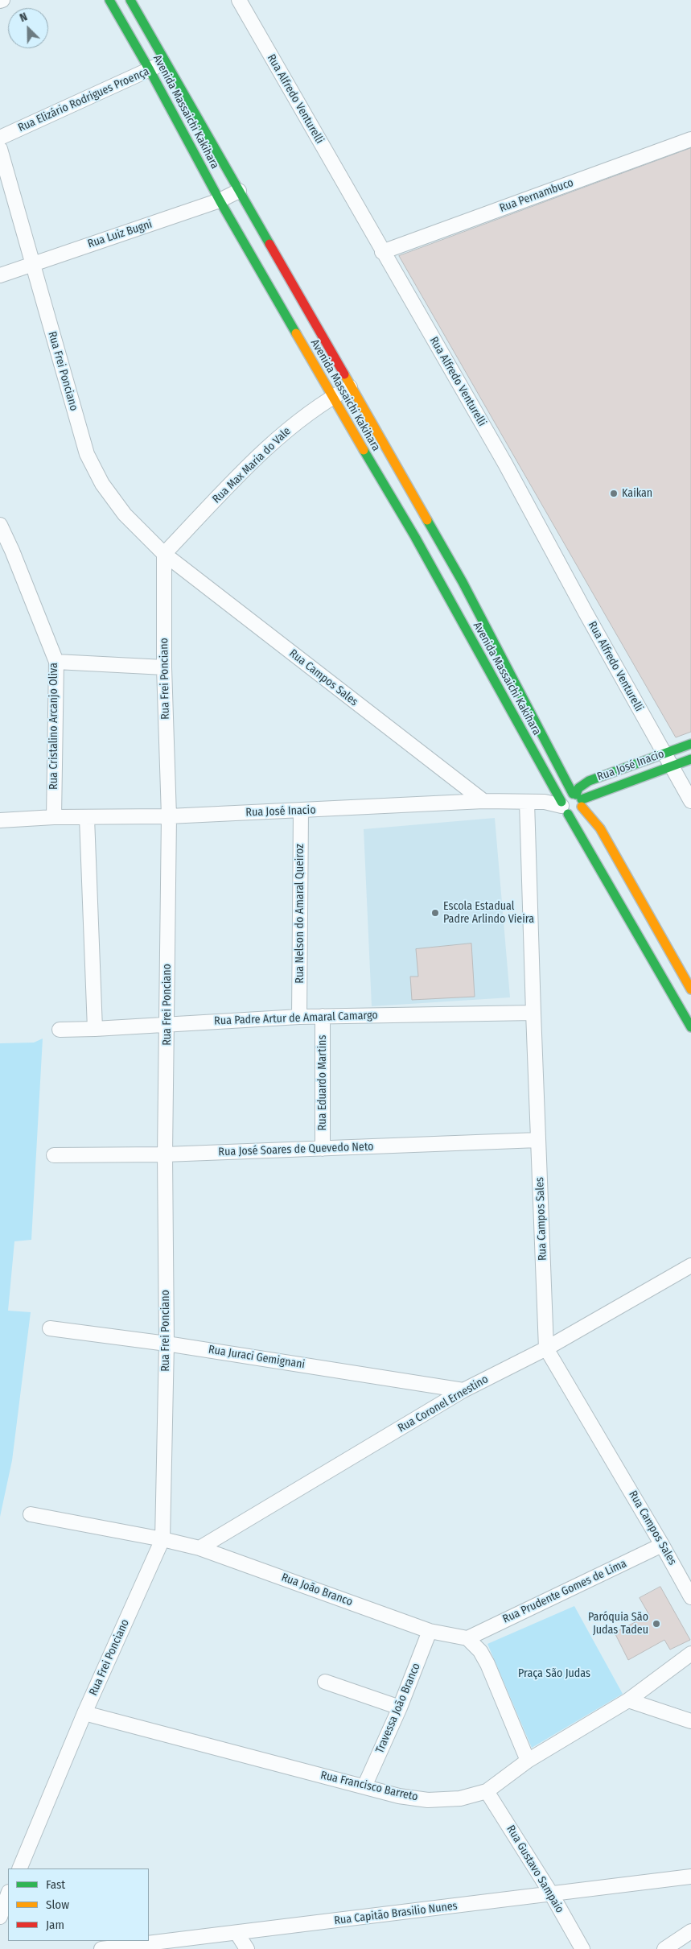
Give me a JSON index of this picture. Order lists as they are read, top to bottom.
{
  "streets": {
    "street": [
      "Rua Alfredo Venturelli",
      "Rua Elizário Rodrigues Proença",
      "Avenida Massaichi Kakihara",
      "Rua Pernambuco",
      "Rua Luiz Bugni",
      "Rua Frei Ponciano",
      "Rua Max Maria do Vale",
      "Rua Campos Sales",
      "Rua Cristalino Arcanjo Oliva",
      "Rua José Inacio",
      "Rua Nelson do Amaral Queiroz",
      "Rua Padre Artur de Amaral Camargo",
      "Rua Eduardo Martins",
      "Rua José Soares de Quevedo Neto",
      "Rua Juraci Gemignani",
      "Rua Coronel Ernestino",
      "Rua João Branco",
      "Rua Prudente Gomes de Lima",
      "Travessa João Branco",
      "Rua Francisco Barreto",
      "Rua Gustavo Sampaio",
      "Rua Capitão Brasilio Nunes"
    ]
  },
  "crossings": [
    ["Rua Alfredo Venturelli", "Rua Pernambuco"],
    ["Rua Alfredo Venturelli", "Rua José Inacio"],
    ["Rua Elizário Rodrigues Proença", "Avenida Massaichi Kakihara"],
    ["Avenida Massaichi Kakihara", "Rua Luiz Bugni"],
    ["Avenida Massaichi Kakihara", "Rua Max Maria do Vale"],
    ["Avenida Massaichi Kakihara", "Rua José Inacio"],
    ["Rua Luiz Bugni", "Rua Frei Ponciano"],
    ["Rua Frei Ponciano", "Rua Max Maria do Vale"],
    ["Rua Frei Ponciano", "Rua Campos Sales"],
    ["Rua Frei Ponciano", "Rua José Inacio"],
    ["Rua Frei Ponciano", "Rua Padre Artur de Amaral Camargo"],
    ["Rua Frei Ponciano", "Rua José Soares de Quevedo Neto"],
    ["Rua Frei Ponciano", "Rua Juraci Gemignani"],
    ["Rua Frei Ponciano", "Rua João Branco"],
    ["Rua Frei Ponciano", "Rua Francisco Barreto"],
    ["Rua Max Maria do Vale", "Rua Campos Sales"],
    ["Rua Campos Sales", "Rua José Inacio"],
    ["Rua Campos Sales", "Rua Padre Artur de Amaral Camargo"],
    ["Rua Campos Sales", "Rua José Soares de Quevedo Neto"],
    ["Rua Campos Sales", "Rua Coronel Ernestino"],
    ["Rua Campos Sales", "Rua Prudente Gomes de Lima"],
    ["Rua Cristalino Arcanjo Oliva", "Rua José Inacio"],
    ["Rua José Inacio", "Rua Nelson do Amaral Queiroz"],
    ["Rua Nelson do Amaral Queiroz", "Rua Padre Artur de Amaral Camargo"],
    ["Rua Padre Artur de Amaral Camargo", "Rua Eduardo Martins"],
    ["Rua Eduardo Martins", "Rua José Soares de Quevedo Neto"],
    ["Rua Juraci Gemignani", "Rua Coronel Ernestino"],
    ["Rua Coronel Ernestino", "Rua João Branco"],
    ["Rua João Branco", "Rua Prudente Gomes de Lima"],
    ["Rua João Branco", "Travessa João Branco"],
    ["Travessa João Branco", "Rua Francisco Barreto"],
    ["Rua Francisco Barreto", "Rua Gustavo Sampaio"],
    ["Rua Gustavo Sampaio", "Rua Capitão Brasilio Nunes"]
  ],
  "parks": ["Praça São Judas"],
  "places": ["Kaikan", "Escola Estadual Padre Arlindo Vieira", "Paróquia São Judas Tadeu"],
  "legend": ["Fast", "Slow", "Jam"],
  "north": "top left"
}
